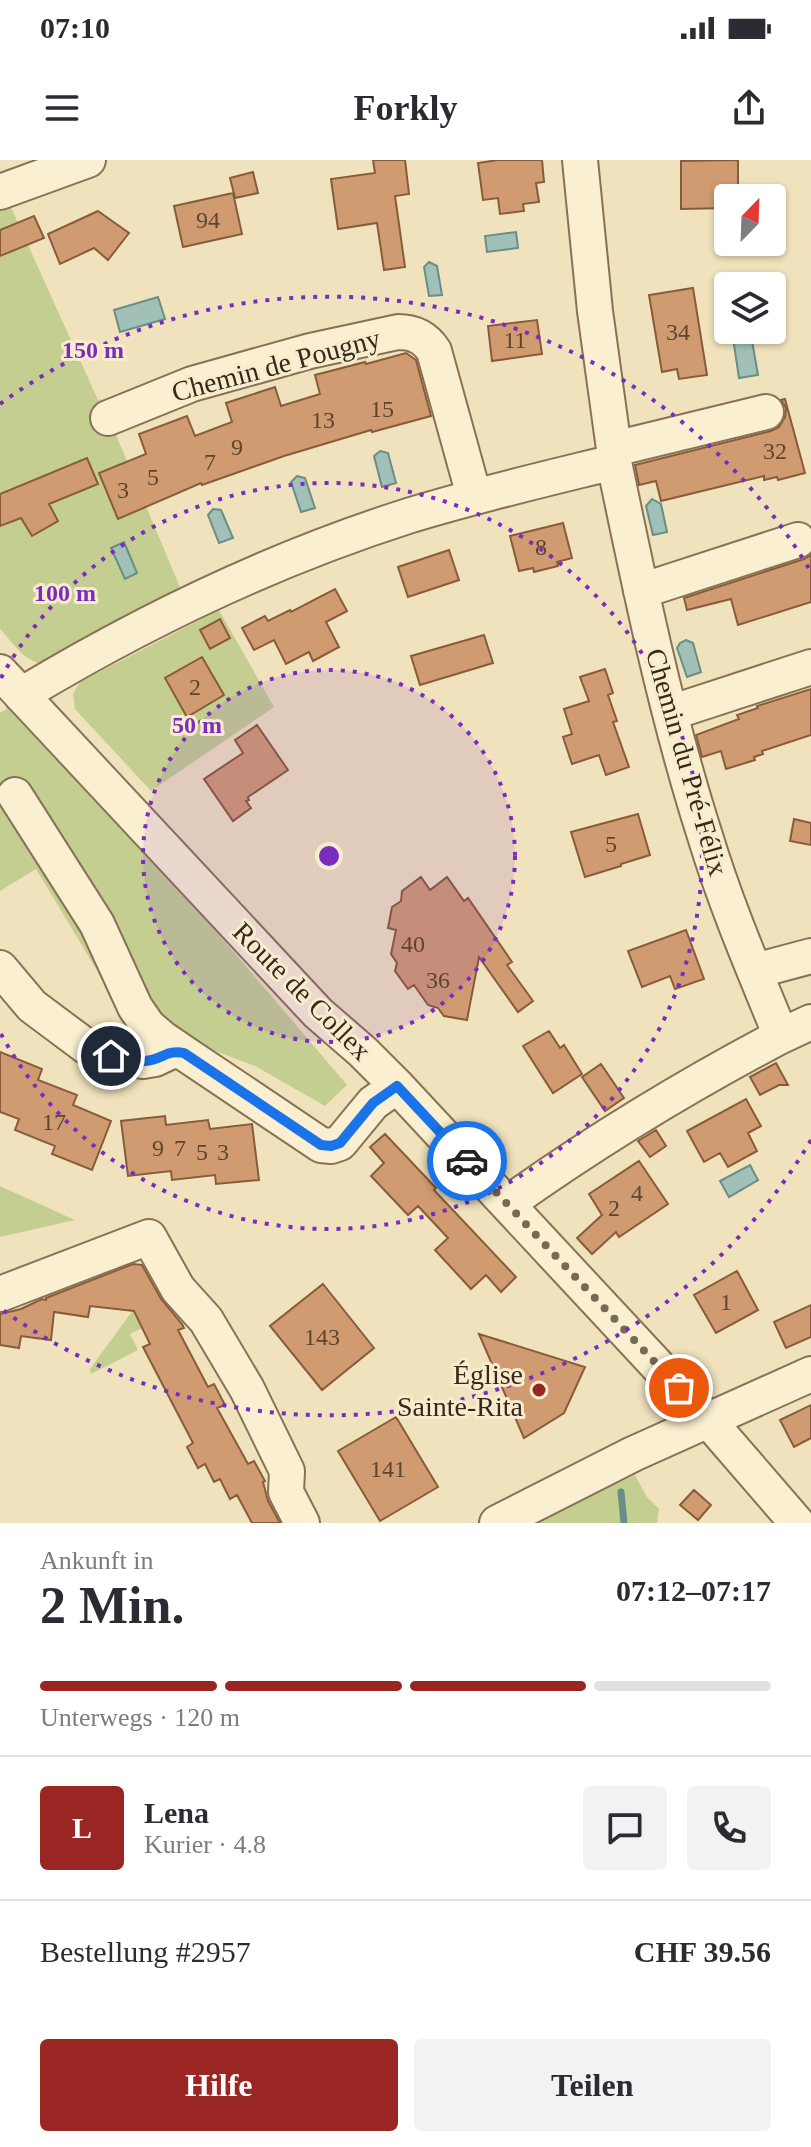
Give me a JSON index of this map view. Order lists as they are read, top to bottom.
{
  "streets": {
    "street": ["Chemin de Pougny", "Chemin du Pré-Félix", "Route de Collex"]
  },
  "crossings": [
    ["Chemin du Pré-Félix", "Route de Collex"]
  ],
  "places": ["Église Sainte-Rita"],
  "house_numbers": [
    "94",
    "34",
    "11",
    "15",
    "13",
    "9",
    "32",
    "7",
    "5",
    "3",
    "8",
    "2",
    "5",
    "40",
    "36",
    "17",
    "9",
    "7",
    "5",
    "3",
    "4",
    "2",
    "1",
    "143",
    "141"
  ],
  "north": "top right",
  "page": {
    "status": "07:10",
    "header": "Forkly",
    "heading": ["2 Min.", "Ankunft in", "07:12–07:17"],
    "panel": [
      "Lena",
      "Kurier · 4.8",
      "Bestellung #2957",
      "CHF 39.56"
    ],
    "bar": "Unterwegs · 120 m",
    "round": "L",
    "buttons": ["Hilfe", "Teilen"]
  },
  "rings": ["150 m", "100 m", "50 m"]
}
